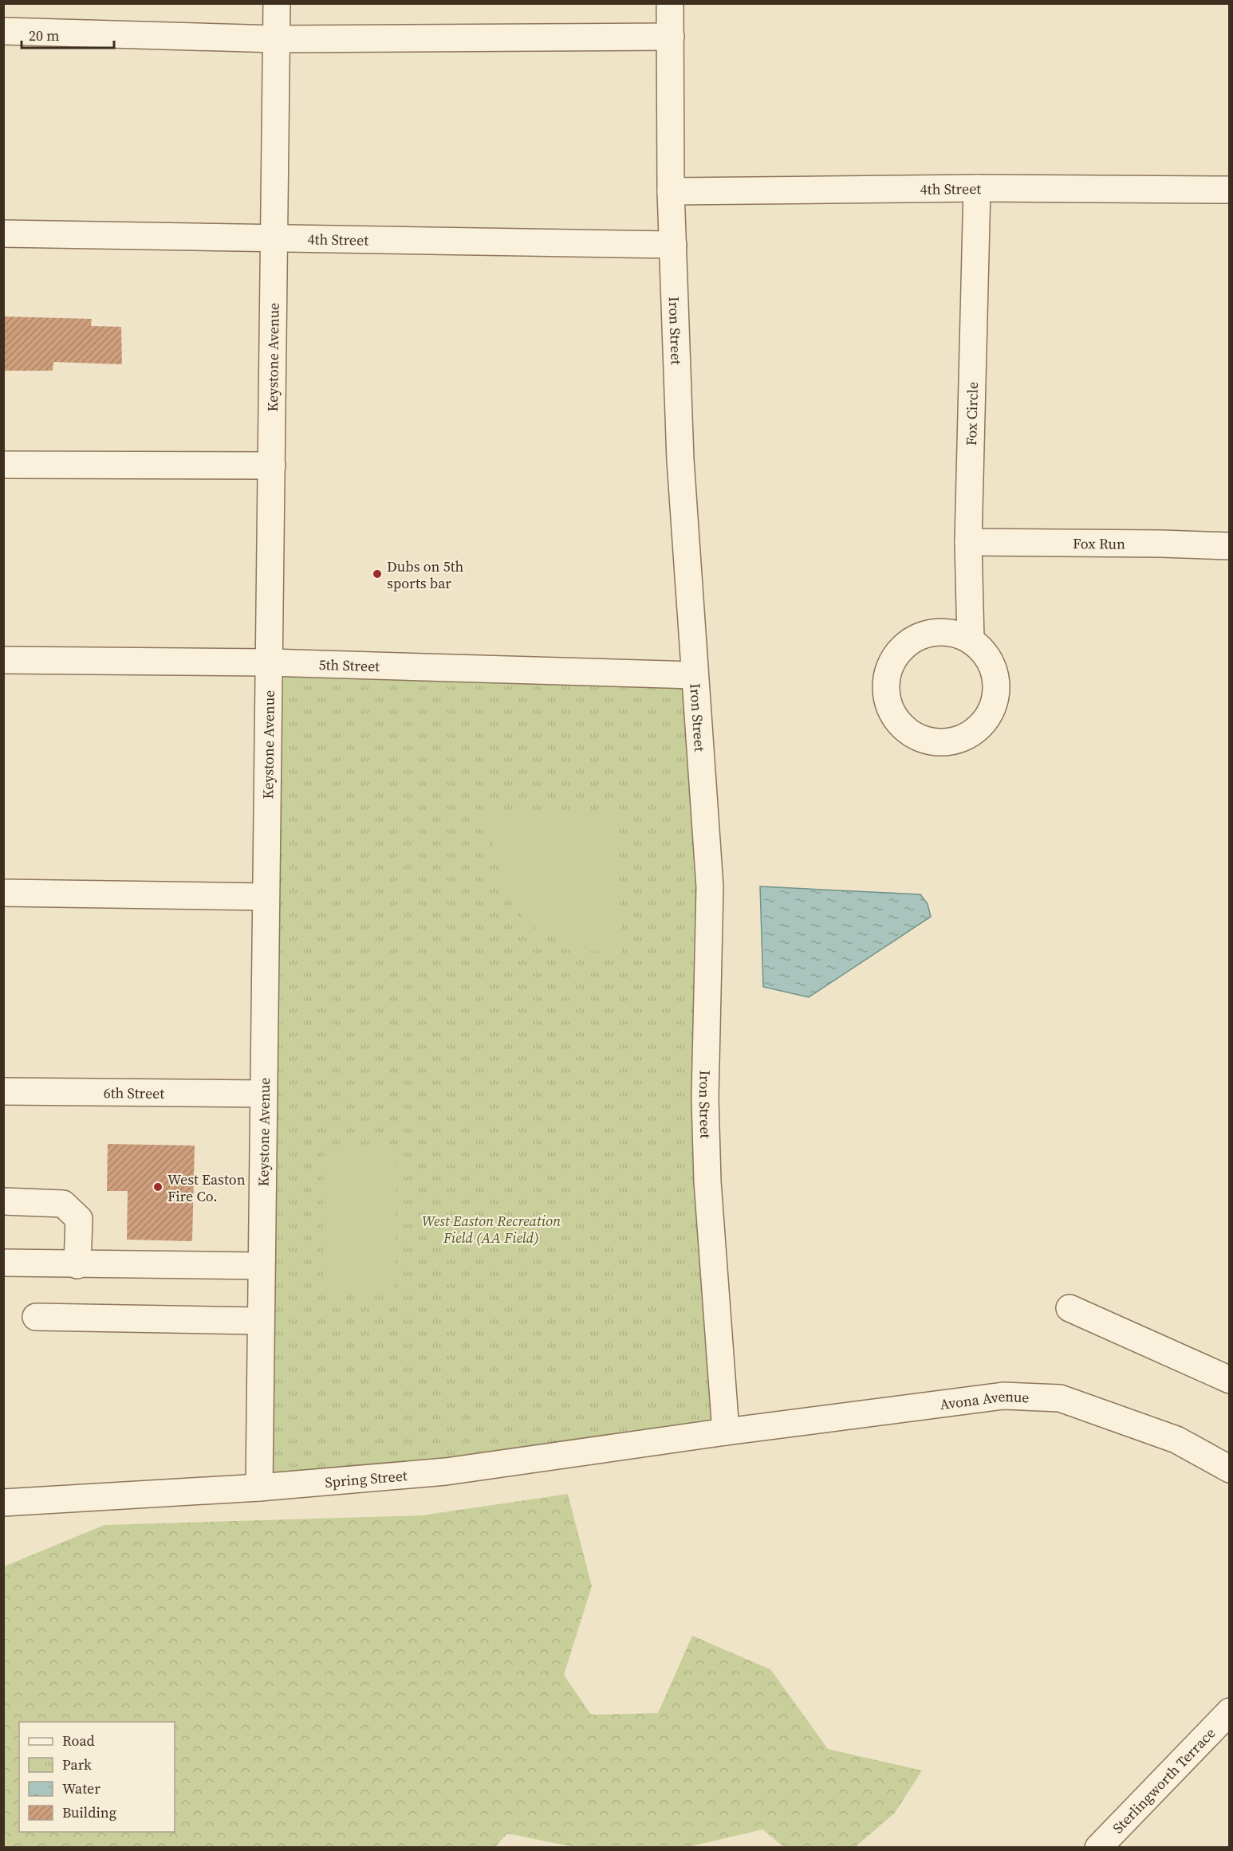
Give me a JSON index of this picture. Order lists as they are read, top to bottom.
{
  "streets": {
    "street": [
      "4th Street",
      "Iron Street",
      "Keystone Avenue",
      "Fox Circle",
      "Fox Run",
      "5th Street",
      "6th Street",
      "Avona Avenue",
      "Spring Street",
      "Sterlingworth Terrace"
    ]
  },
  "crossings": [
    ["4th Street", "Iron Street"],
    ["4th Street", "Keystone Avenue"],
    ["4th Street", "Fox Circle"],
    ["Iron Street", "5th Street"],
    ["Iron Street", "Avona Avenue"],
    ["Iron Street", "Spring Street"],
    ["Keystone Avenue", "5th Street"],
    ["Keystone Avenue", "6th Street"],
    ["Keystone Avenue", "Spring Street"],
    ["Fox Circle", "Fox Run"],
    ["Avona Avenue", "Spring Street"]
  ],
  "parks": ["West Easton Recreation Field (AA Field)"],
  "places": ["Dubs on 5th sports bar", "West Easton Fire Co."],
  "legend": [
    "Road",
    "Park",
    "Water",
    "Building"
  ],
  "scale_bar": "20 m"
}
